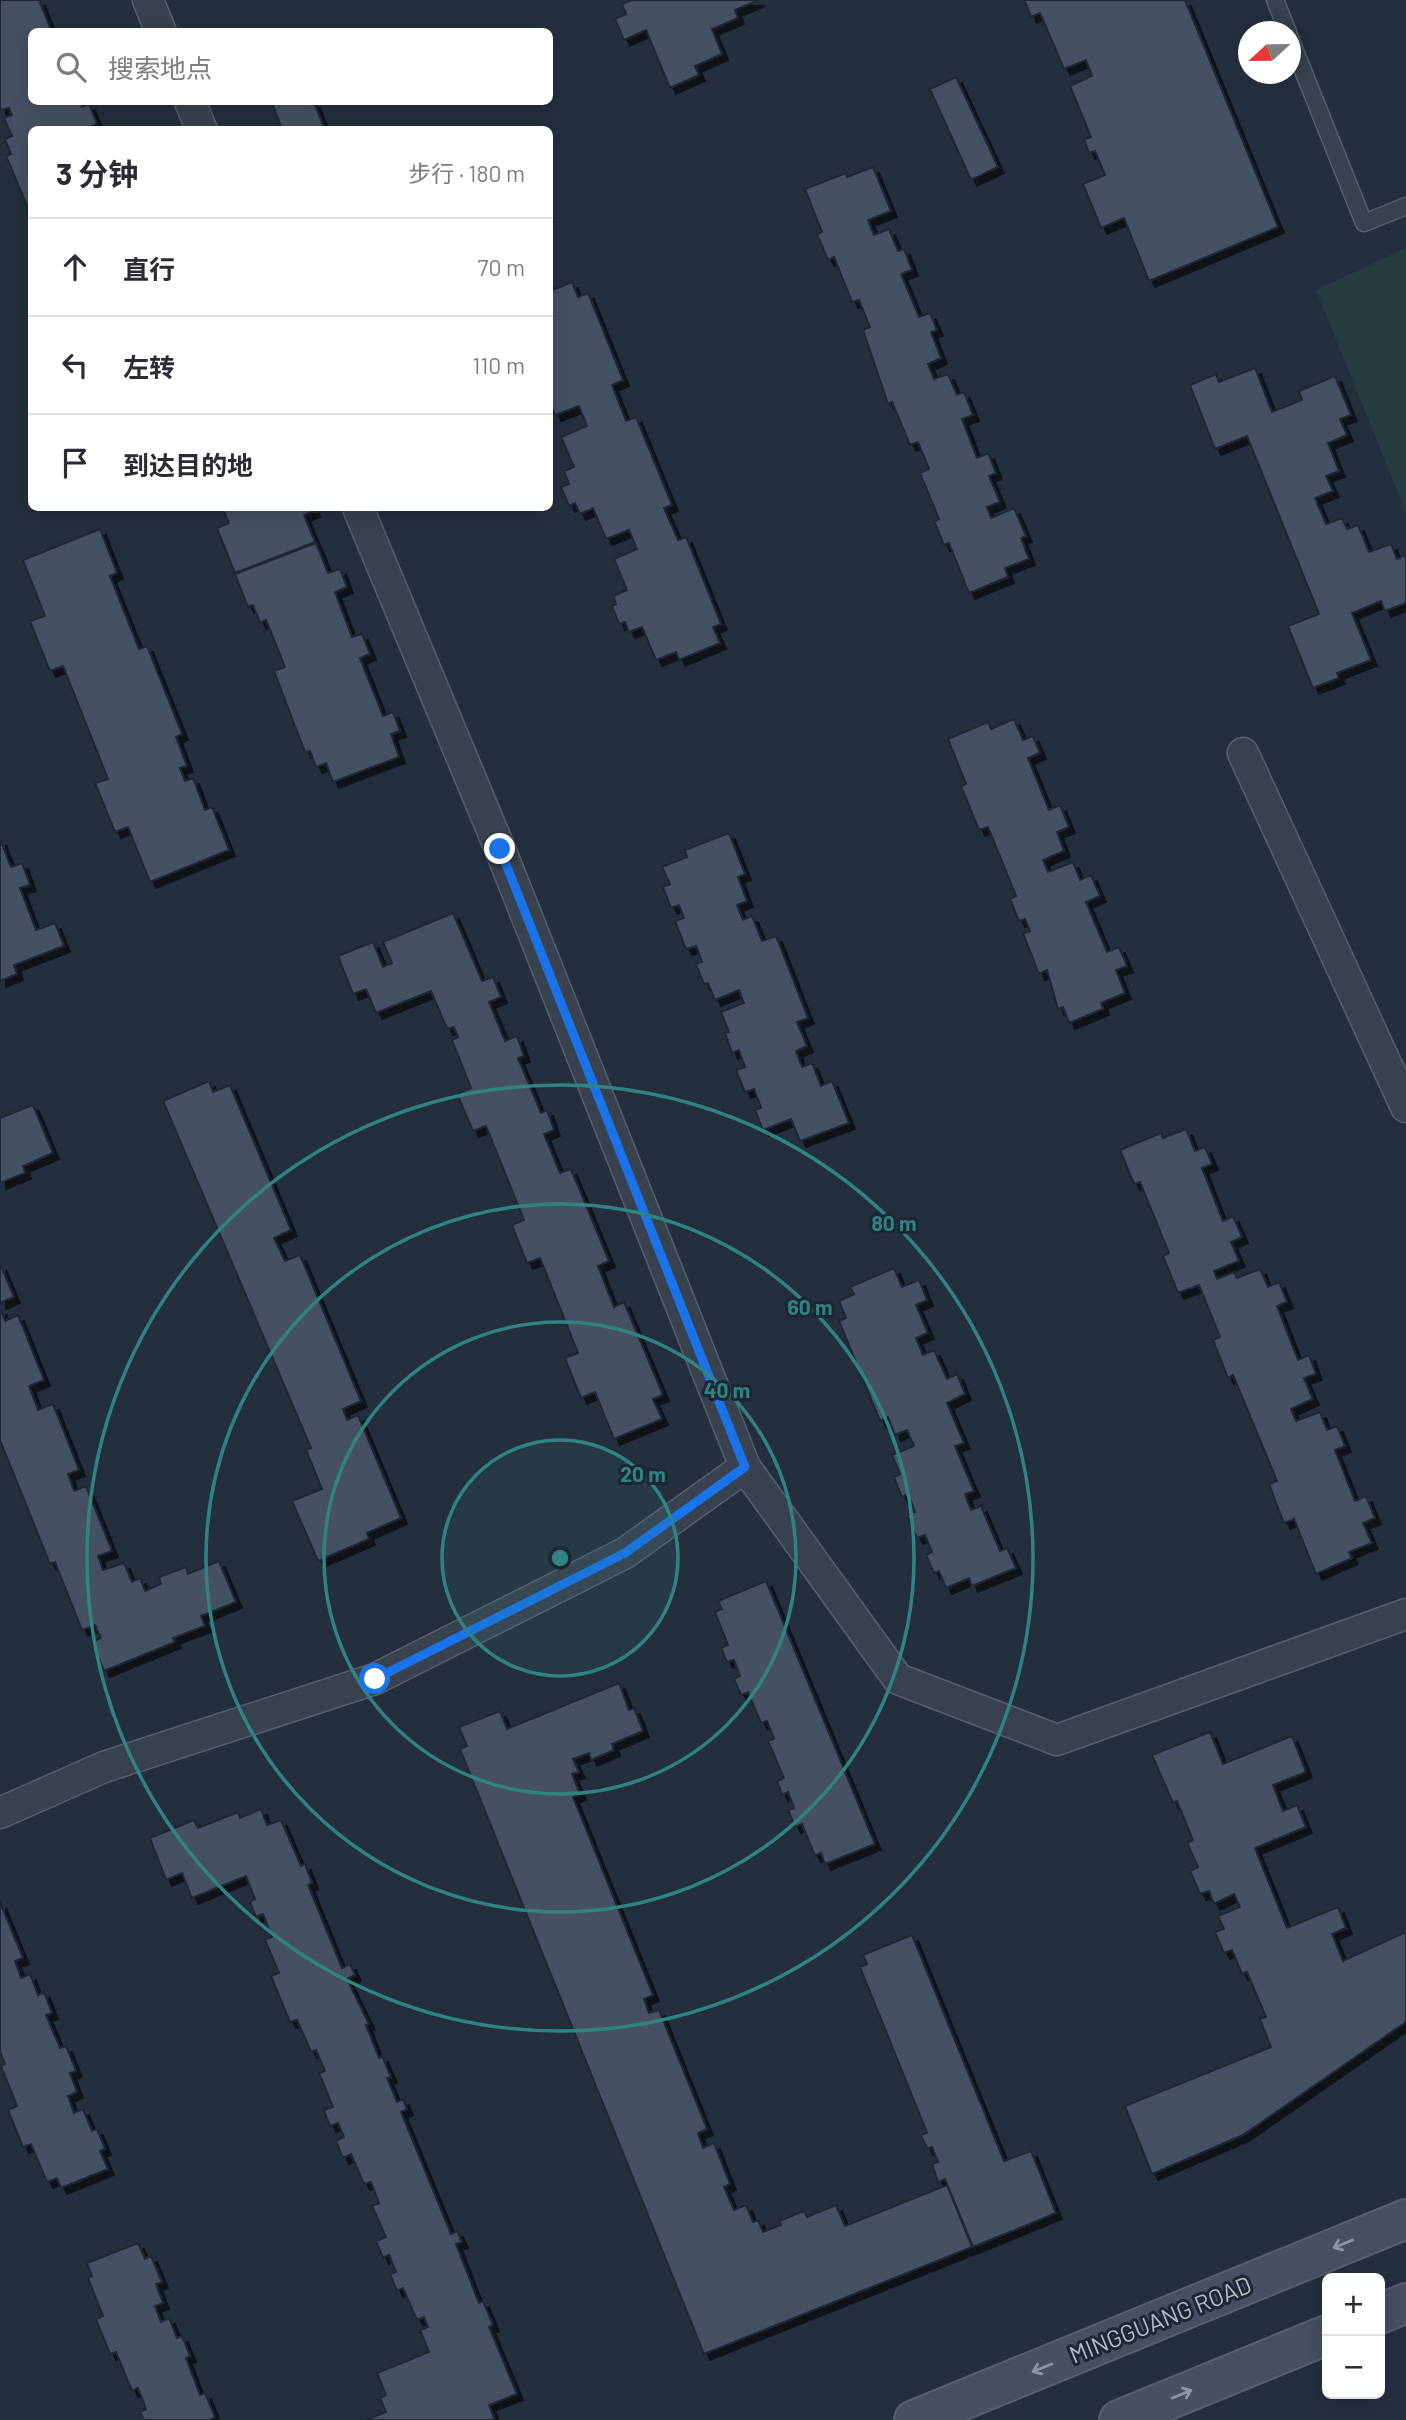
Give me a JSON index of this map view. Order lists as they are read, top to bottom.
{
  "streets": {
    "main road": ["MINGGUANG ROAD"]
  },
  "north": "left",
  "page": {
    "search": "搜索地点",
    "heading": ["3 分钟", "步行 · 180 m"],
    "list": [
      ["直行", "70 m"],
      ["左转", "110 m"],
      "到达目的地"
    ],
    "map_buttons": ["+", "−"]
  },
  "rings": [
    "80 m",
    "60 m",
    "40 m",
    "20 m"
  ]
}
